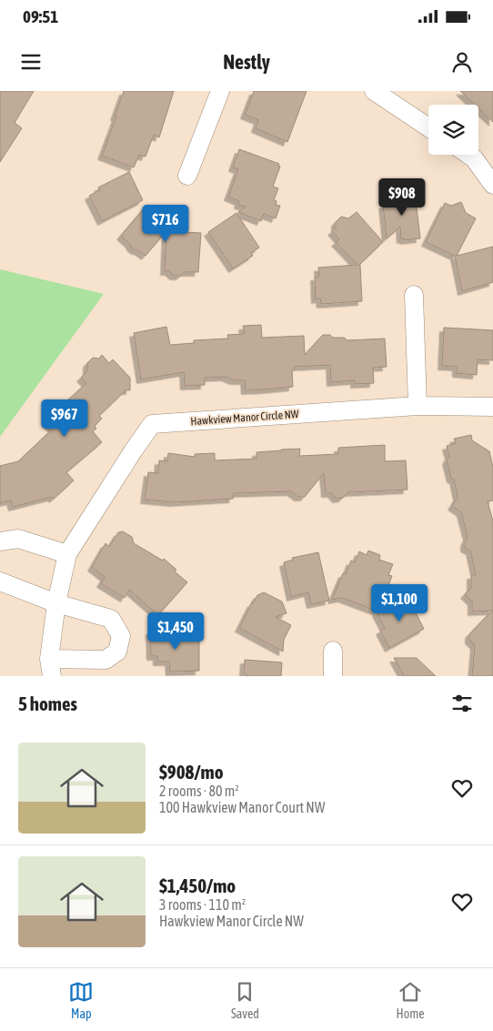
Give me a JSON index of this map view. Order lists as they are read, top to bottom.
{
  "streets": {
    "street": ["Hawkview Manor Circle NW"]
  },
  "page": {
    "status": "09:51",
    "header": "Nestly",
    "price": [
      "$908",
      "$716",
      "$967",
      "$1,100",
      "$1,450"
    ],
    "heading": "5 homes",
    "list": [
      {
        "name": "$908/mo",
        "note": "2 rooms · 80 m² · 100 Hawkview Manor Court NW"
      },
      {
        "name": "$1,450/mo",
        "note": "3 rooms · 110 m² · Hawkview Manor Circle NW"
      }
    ],
    "tabs": ["Map", "Saved", "Home"]
  }
}
